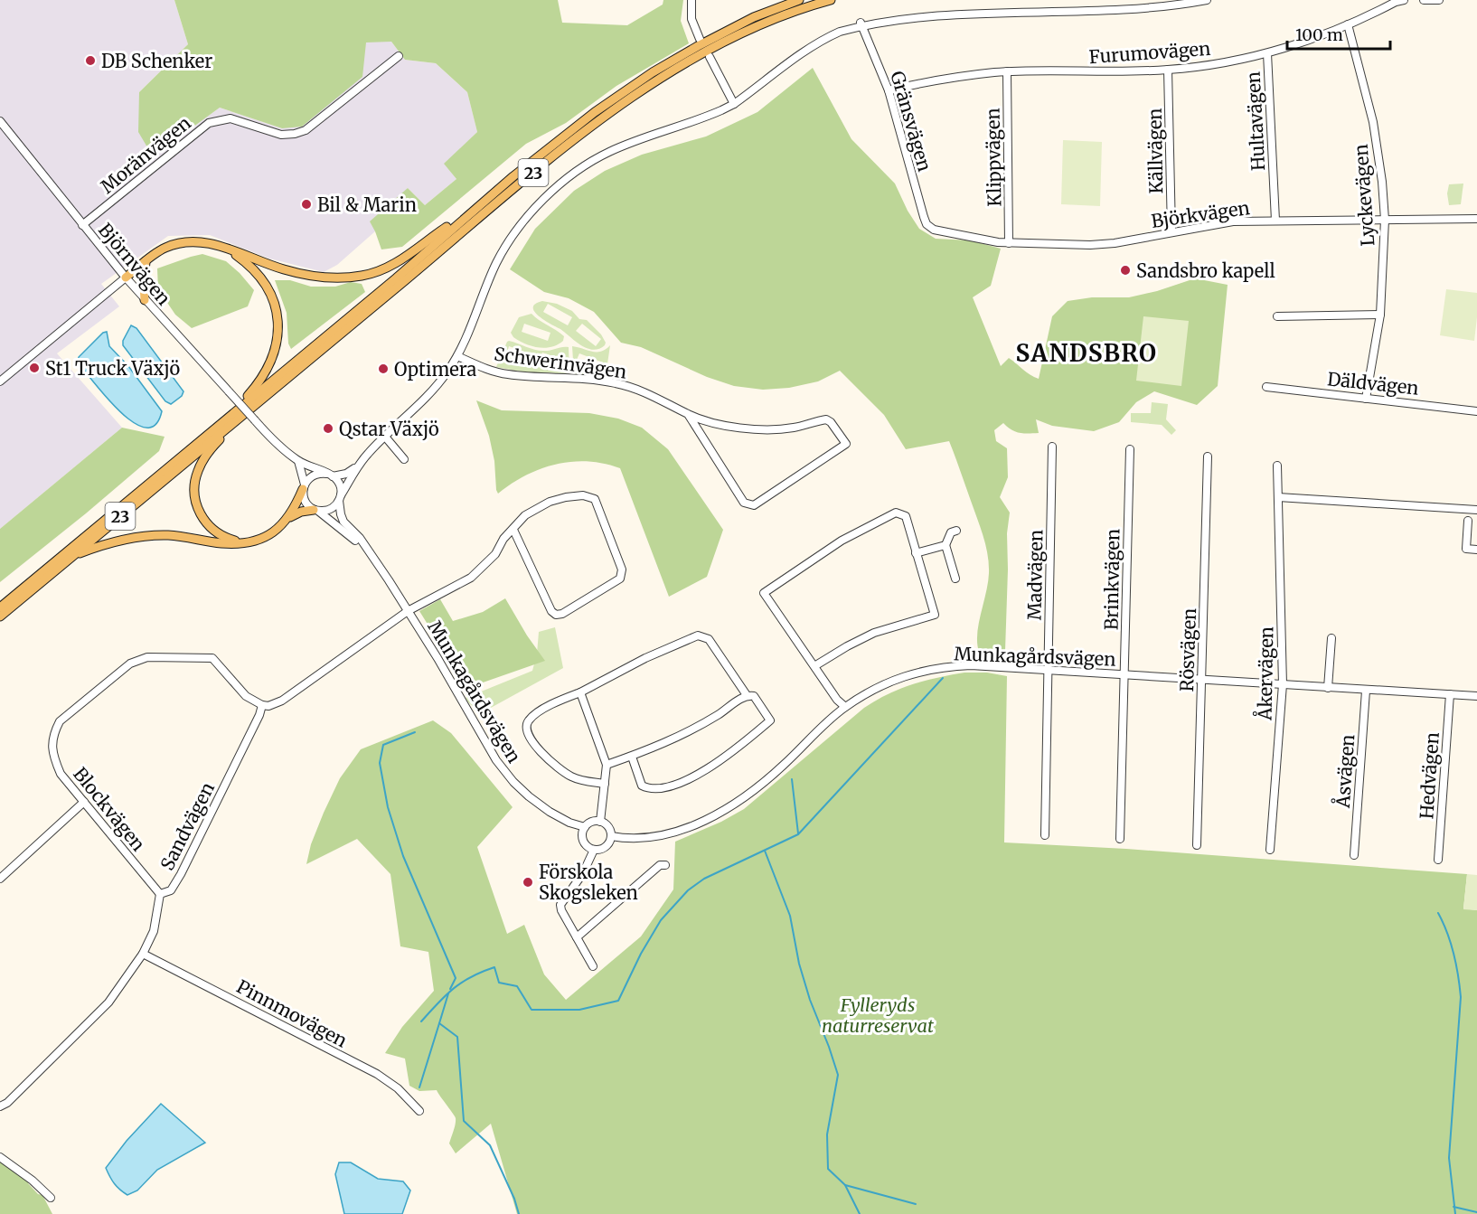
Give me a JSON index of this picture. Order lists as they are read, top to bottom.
{
  "streets": {
    "main road": ["23"],
    "street": [
      "Furumovägen",
      "Gränsvägen",
      "Hultavägen",
      "Källvägen",
      "Moränvägen",
      "Klippvägen",
      "Lyckevägen",
      "Björkvägen",
      "Björnvägen",
      "Schwerinvägen",
      "Däldvägen",
      "Madvägen",
      "Brinkvägen",
      "Rösvägen",
      "Munkagårdsvägen",
      "Åkervägen",
      "Åsvägen",
      "Hedvägen",
      "Blockvägen",
      "Sandvägen",
      "Pinnmovägen"
    ]
  },
  "crossings": [
    ["Furumovägen", "Gränsvägen"],
    ["Furumovägen", "Hultavägen"],
    ["Furumovägen", "Källvägen"],
    ["Furumovägen", "Klippvägen"],
    ["Furumovägen", "Lyckevägen"],
    ["Gränsvägen", "Björkvägen"],
    ["Hultavägen", "Björkvägen"],
    ["Källvägen", "Björkvägen"],
    ["Moränvägen", "Björnvägen"],
    ["Klippvägen", "Björkvägen"],
    ["Lyckevägen", "Björkvägen"],
    ["Lyckevägen", "Däldvägen"],
    ["Madvägen", "Munkagårdsvägen"],
    ["Brinkvägen", "Munkagårdsvägen"],
    ["Rösvägen", "Munkagårdsvägen"],
    ["Munkagårdsvägen", "Åkervägen"],
    ["Munkagårdsvägen", "Åsvägen"],
    ["Munkagårdsvägen", "Hedvägen"],
    ["Blockvägen", "Sandvägen"],
    ["Sandvägen", "Pinnmovägen"]
  ],
  "districts": ["SANDSBRO"],
  "parks": ["Fylleryds naturreservat"],
  "places": [
    "DB Schenker",
    "Bil & Marin",
    "Sandsbro kapell",
    "St1 Truck Växjö",
    "Optimera",
    "Qstar Växjö",
    "Förskola Skogsleken"
  ],
  "scale_bar": "100 m"
}
